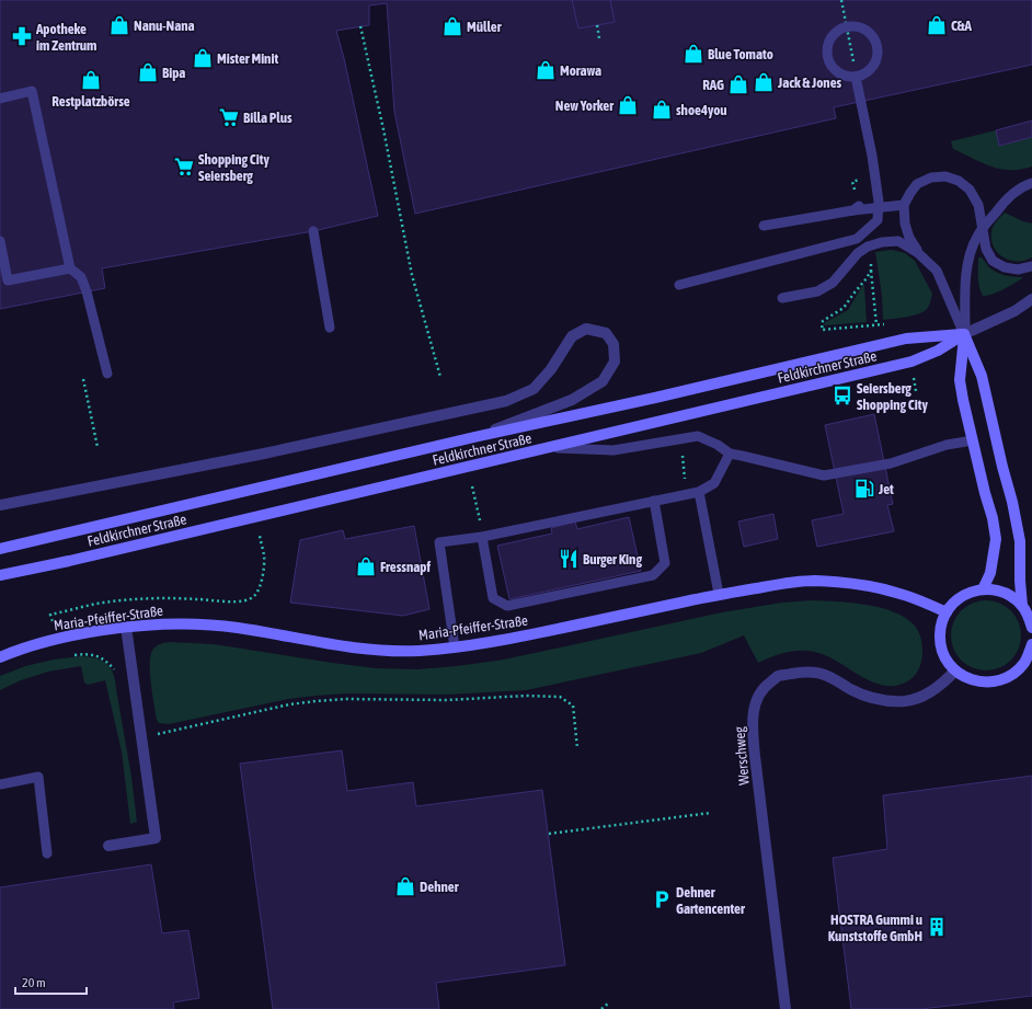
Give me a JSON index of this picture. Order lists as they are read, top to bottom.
{
  "streets": {
    "main road": ["Feldkirchner Straße", "Maria-Pfeiffer-Straße"],
    "street": ["Werschweg"]
  },
  "places": {
    "shop": [
      "Nanu-Nana",
      "C&A",
      "Müller",
      "Blue Tomato",
      "Mister Minit",
      "Morawa",
      "Bipa",
      "Restplatzbörse",
      "Jack & Jones",
      "RAG",
      "New Yorker",
      "shoe4you",
      "Fressnapf",
      "Dehner"
    ],
    "pharmacy": ["Apotheke im Zentrum"],
    "supermarket": ["Billa Plus", "Shopping City Seiersberg"],
    "bus stop": ["Seiersberg Shopping City"],
    "fuel station": ["Jet"],
    "restaurant": ["Burger King"],
    "parking": ["Dehner Gartencenter"],
    "building": ["HOSTRA Gummi u Kunststoffe GmbH"]
  },
  "scale_bar": "20 m"
}
